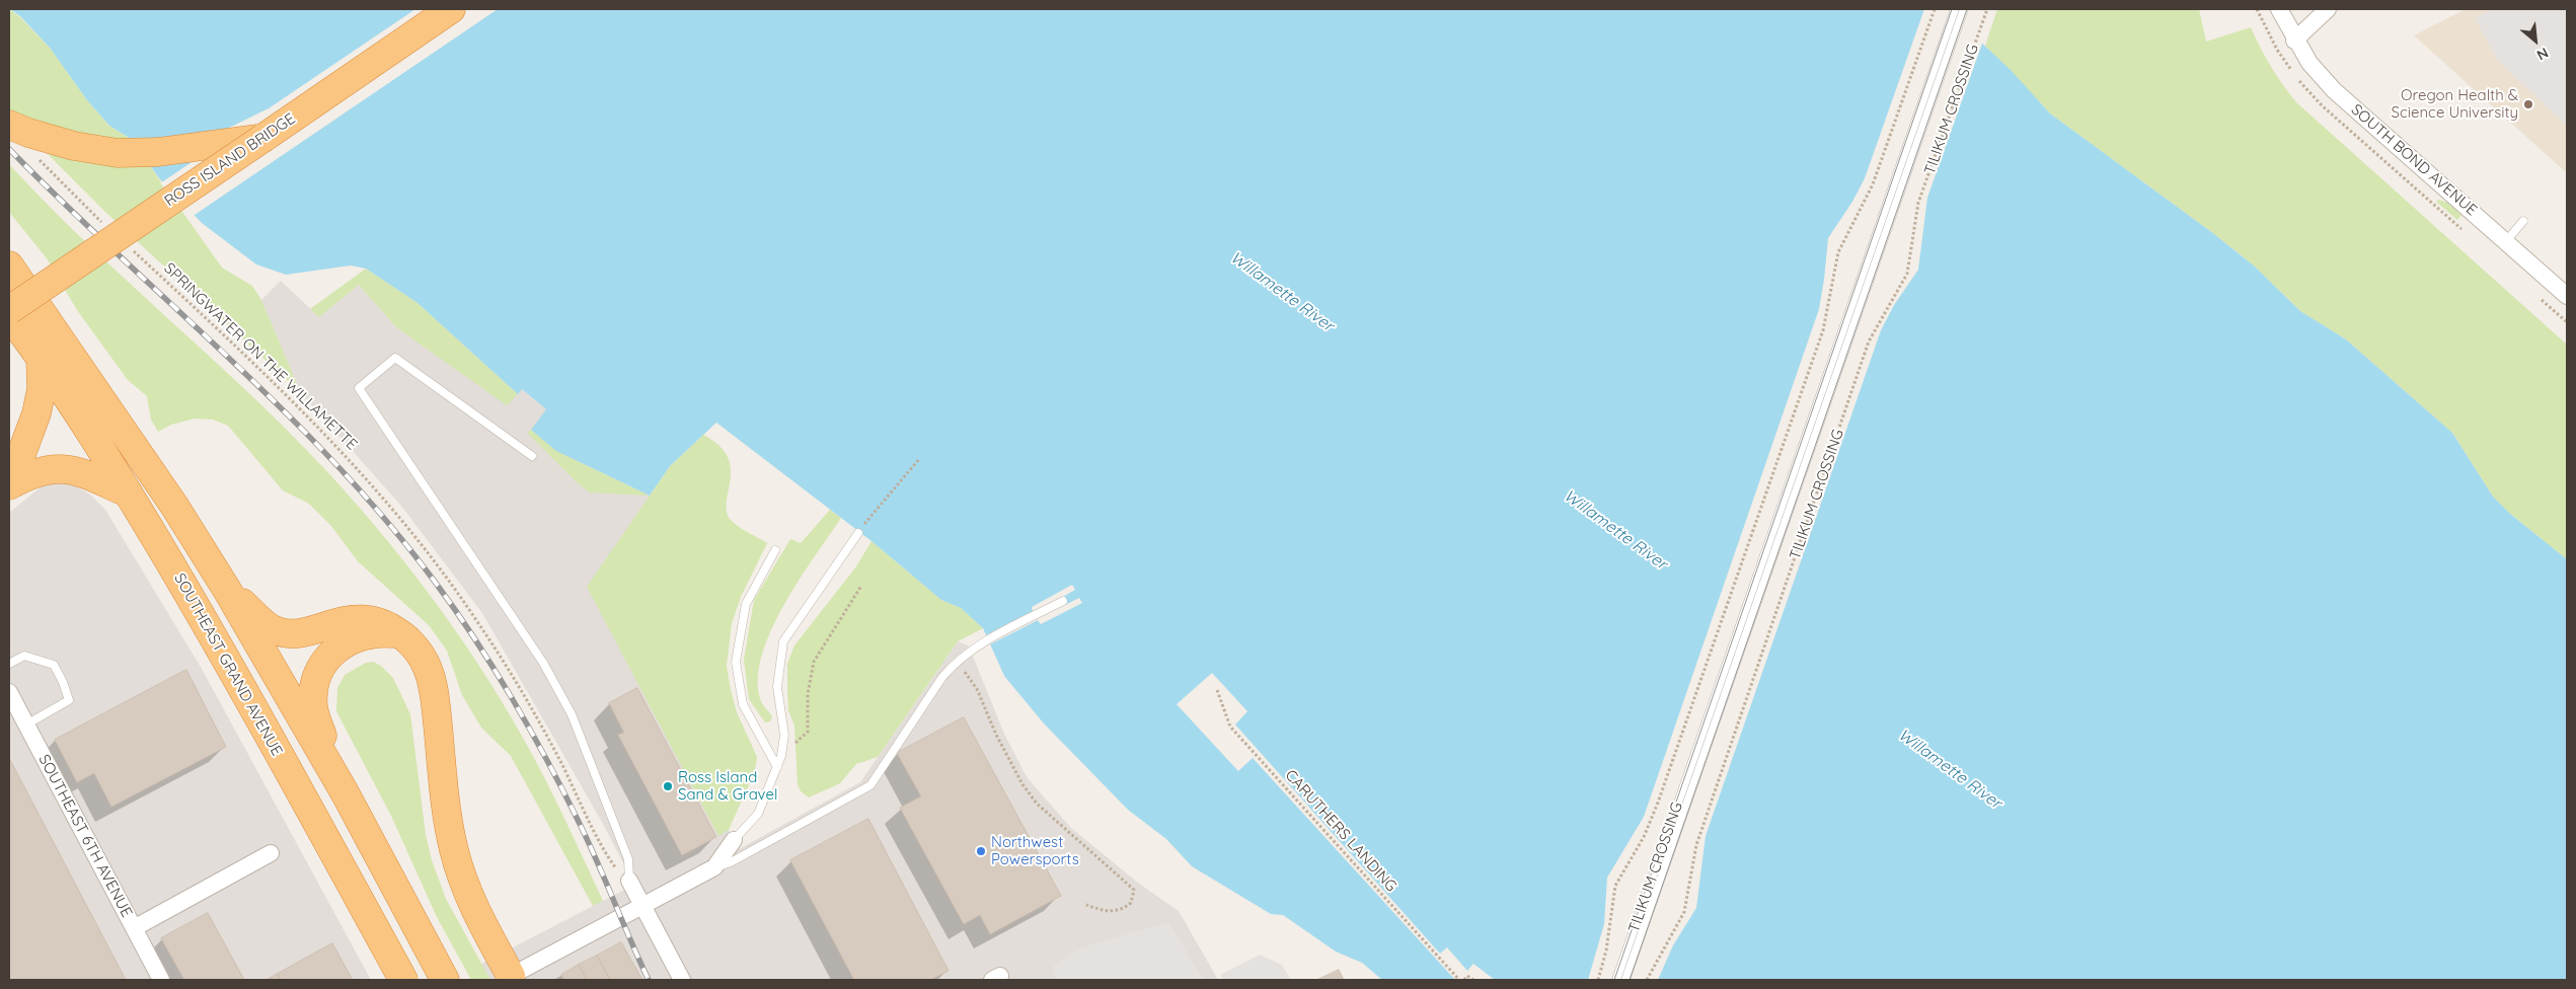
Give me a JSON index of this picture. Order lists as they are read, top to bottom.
{
  "streets": {
    "highway": ["ROSS ISLAND BRIDGE", "SOUTHEAST GRAND AVENUE"],
    "street": ["SOUTH BOND AVENUE", "SOUTHEAST 6TH AVENUE"],
    "lane": ["TILIKUM CROSSING"],
    "path": ["SPRINGWATER ON THE WILLAMETTE", "CARUTHERS LANDING"]
  },
  "water": ["Willamette River"],
  "places": ["Oregon Health & Science University", "Ross Island Sand & Gravel", "Northwest Powersports"],
  "north": "bottom right"
}
